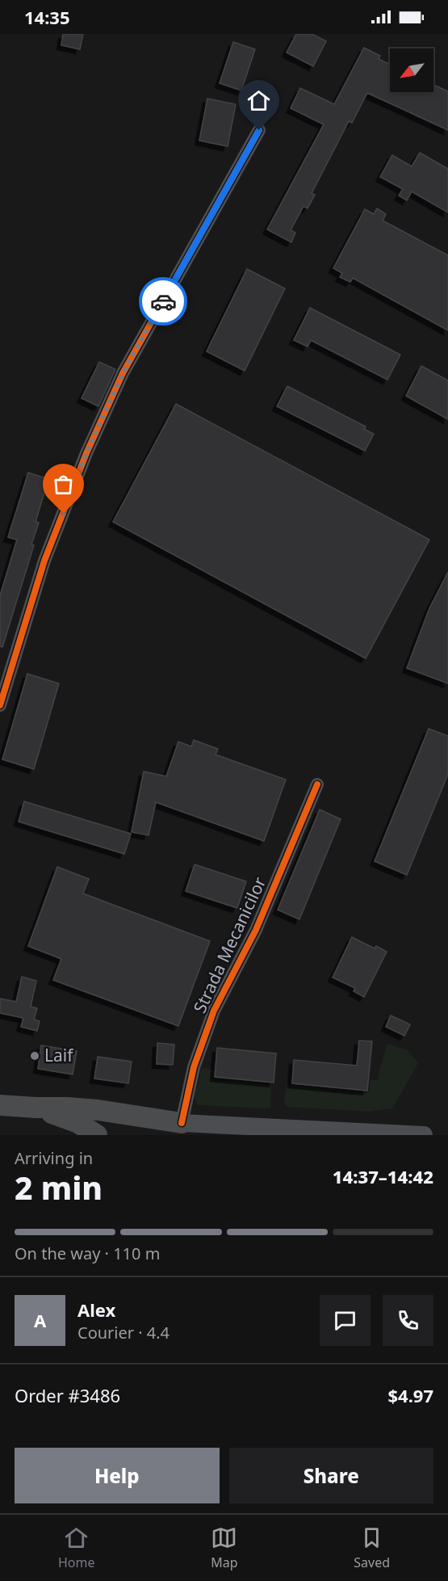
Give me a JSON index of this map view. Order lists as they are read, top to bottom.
{
  "streets": {
    "street": ["Strada Mecanicilor"]
  },
  "places": ["Laif"],
  "north": "bottom left",
  "page": {
    "status": "14:35",
    "heading": ["2 min", "Arriving in", "14:37–14:42"],
    "panel": [
      "Alex",
      "Courier · 4.4",
      "Order #3486",
      "$4.97"
    ],
    "bar": "On the way · 110 m",
    "round": "A",
    "buttons": ["Help", "Share"],
    "tabs": ["Home", "Map", "Saved"]
  }
}
